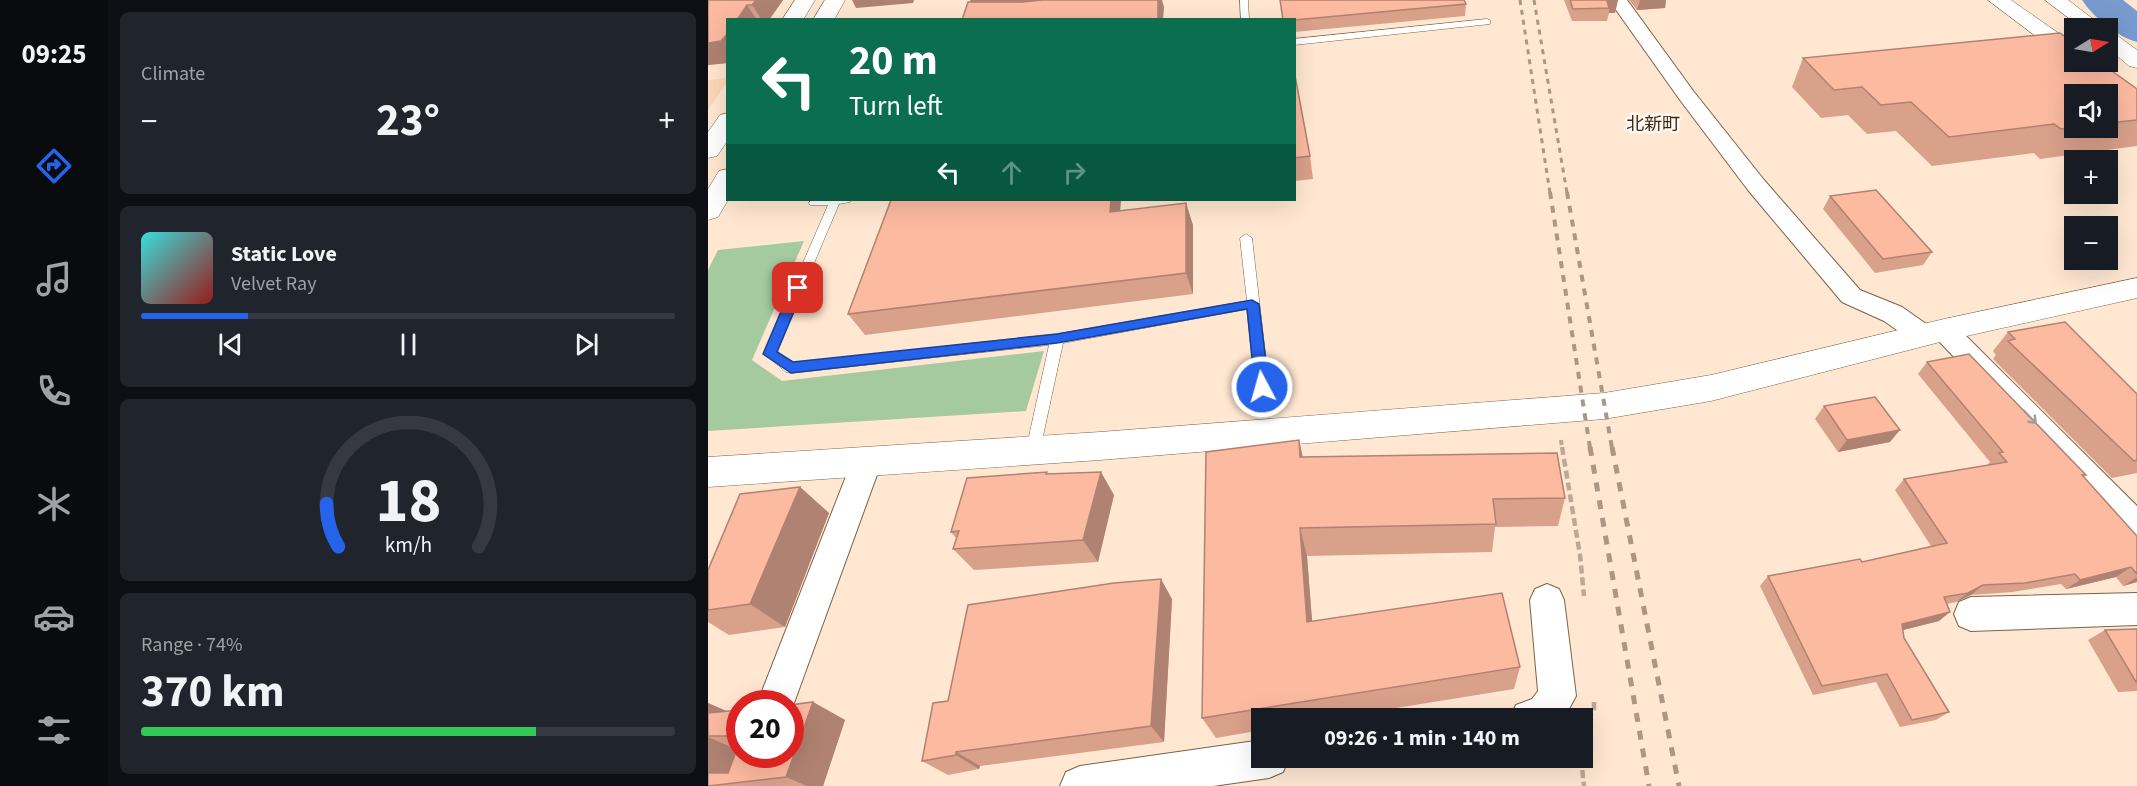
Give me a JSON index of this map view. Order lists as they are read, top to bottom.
{
  "districts": ["北新町"],
  "north": "right",
  "page": {
    "tabs": "09:25",
    "tile": [
      "Climate",
      ["Range · 74%", "370 km"]
    ],
    "map_buttons": ["+", "−"],
    "turn": ["20 m", "Turn left"],
    "heat": ["−", "23°", "+"],
    "song": ["Static Love", "Velvet Ray"],
    "limit": "20",
    "trip": "09:26 · 1 min · 140 m",
    "gauge": ["18", "km/h"]
  }
}
